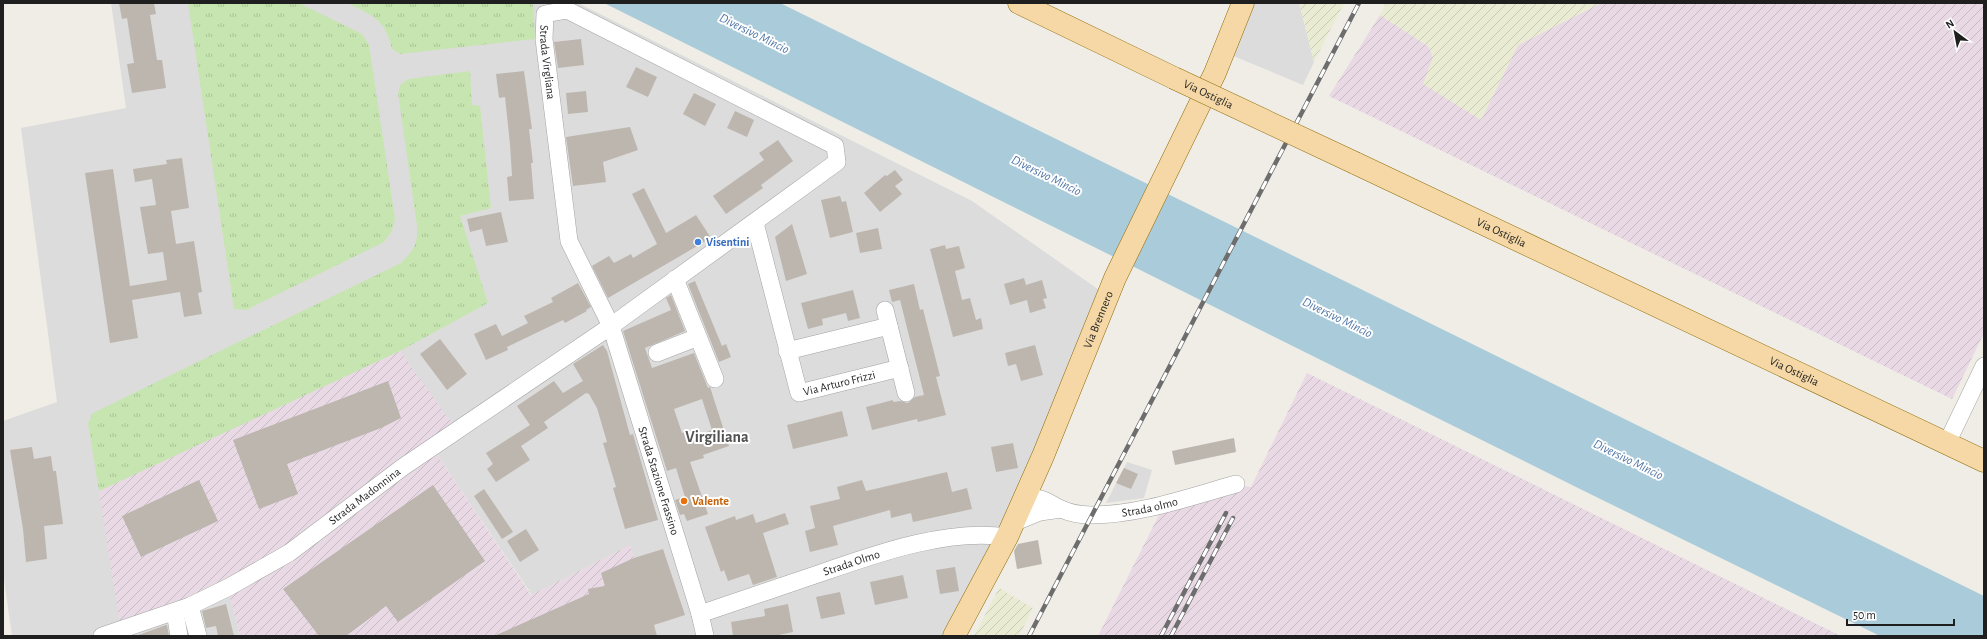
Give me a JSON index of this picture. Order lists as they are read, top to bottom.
{
  "streets": {
    "main road": ["Via Ostiglia", "Via Brennero"],
    "street": [
      "Strada Virgliana",
      "Via Arturo Frizzi",
      "Strada Stazione Frassino",
      "Strada Madonnina",
      "Strada olmo",
      "Strada Olmo"
    ]
  },
  "crossings": [
    ["Strada Virgliana", "Strada Stazione Frassino"],
    ["Strada Virgliana", "Strada Madonnina"],
    ["Via Brennero", "Strada olmo"],
    ["Via Brennero", "Strada Olmo"],
    ["Via Arturo Frizzi", "Strada Madonnina"],
    ["Strada Stazione Frassino", "Strada Madonnina"],
    ["Strada Stazione Frassino", "Strada Olmo"],
    ["Strada olmo", "Strada Olmo"]
  ],
  "districts": ["Virgiliana"],
  "water": ["Diversivo Mincio"],
  "places": ["Visentini", "Valente"],
  "scale_bar": "50 m",
  "north": "top left"
}
